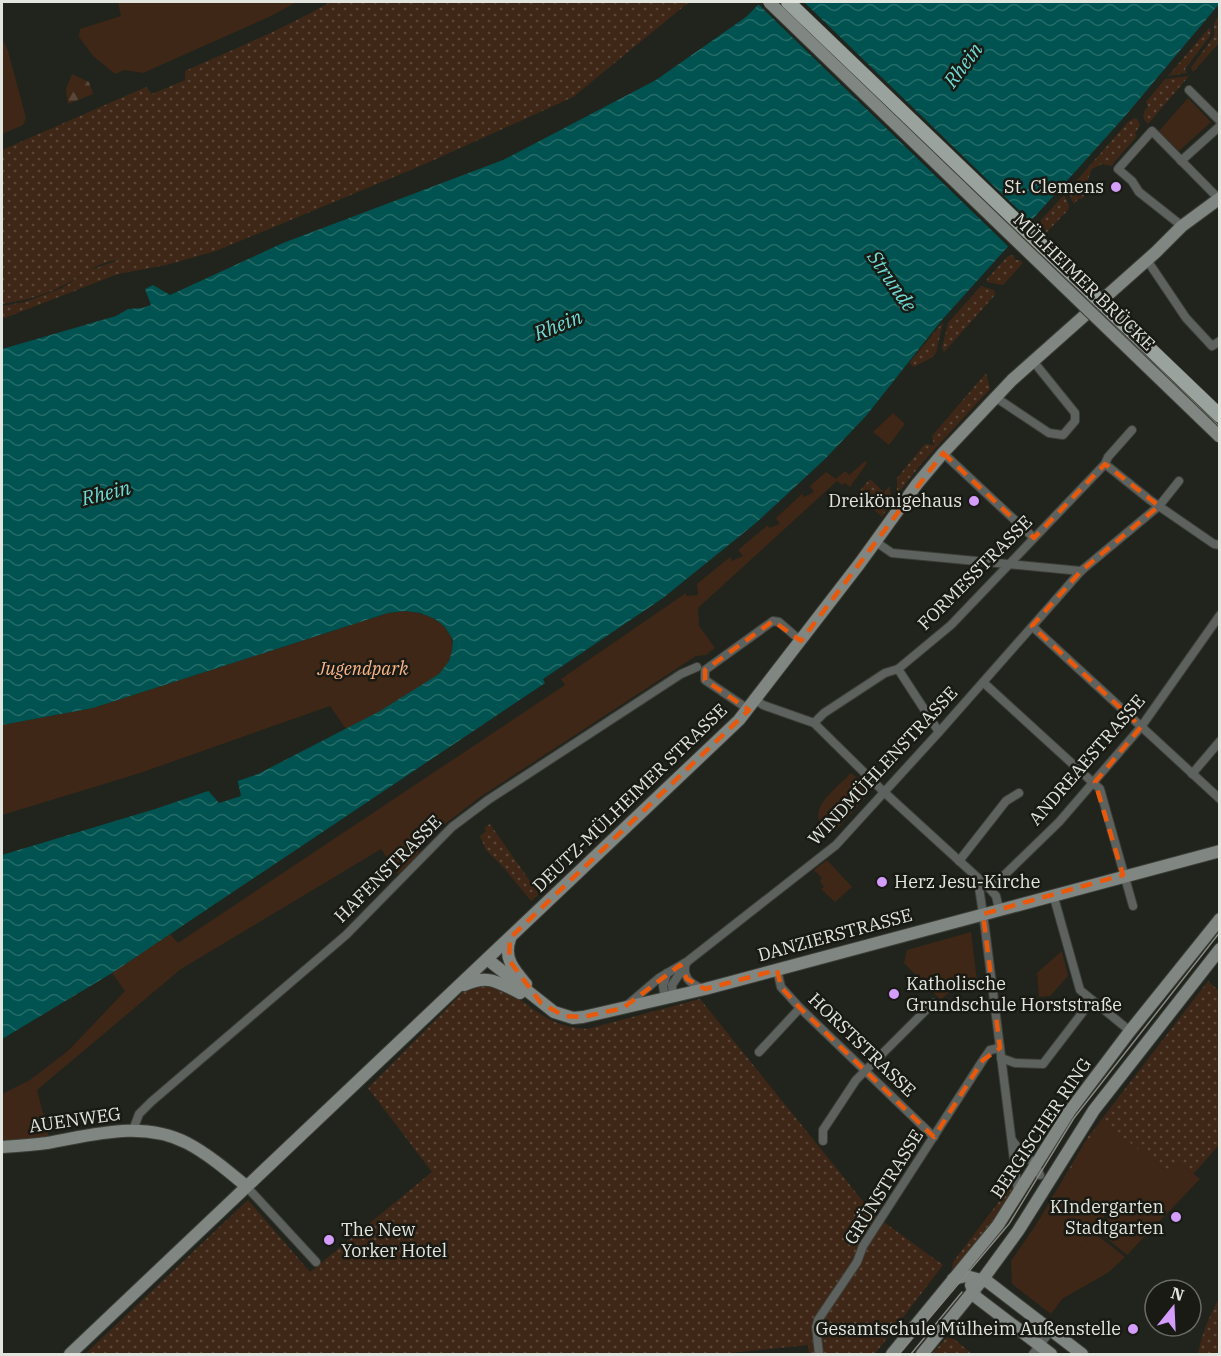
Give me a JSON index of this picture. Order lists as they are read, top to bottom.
{
  "streets": {
    "main road": ["MÜLHEIMER BRÜCKE"],
    "street": [
      "FORMESSTRASSE",
      "ANDREAESTRASSE",
      "WINDMÜHLENSTRASSE",
      "DEUTZ-MÜLHEIMER STRASSE",
      "HAFENSTRASSE",
      "DANZIERSTRASSE",
      "HORSTSTRASSE",
      "AUENWEG",
      "BERGISCHER RING",
      "GRÜNSTRASSE"
    ]
  },
  "crossings": [
    ["WINDMÜHLENSTRASSE", "DANZIERSTRASSE"],
    ["DEUTZ-MÜLHEIMER STRASSE", "HAFENSTRASSE"],
    ["DEUTZ-MÜLHEIMER STRASSE", "DANZIERSTRASSE"],
    ["DEUTZ-MÜLHEIMER STRASSE", "AUENWEG"],
    ["HAFENSTRASSE", "AUENWEG"],
    ["DANZIERSTRASSE", "HORSTSTRASSE"],
    ["HORSTSTRASSE", "GRÜNSTRASSE"]
  ],
  "water": ["Rhein", "Strunde"],
  "parks": ["Jugendpark"],
  "places": [
    "St. Clemens",
    "Dreikönigehaus",
    "Herz Jesu-Kirche",
    "Katholische Grundschule Horststraße",
    "KIndergarten Stadtgarten",
    "The New Yorker Hotel",
    "Gesamtschule Mülheim Außenstelle"
  ],
  "north": "top"
}
